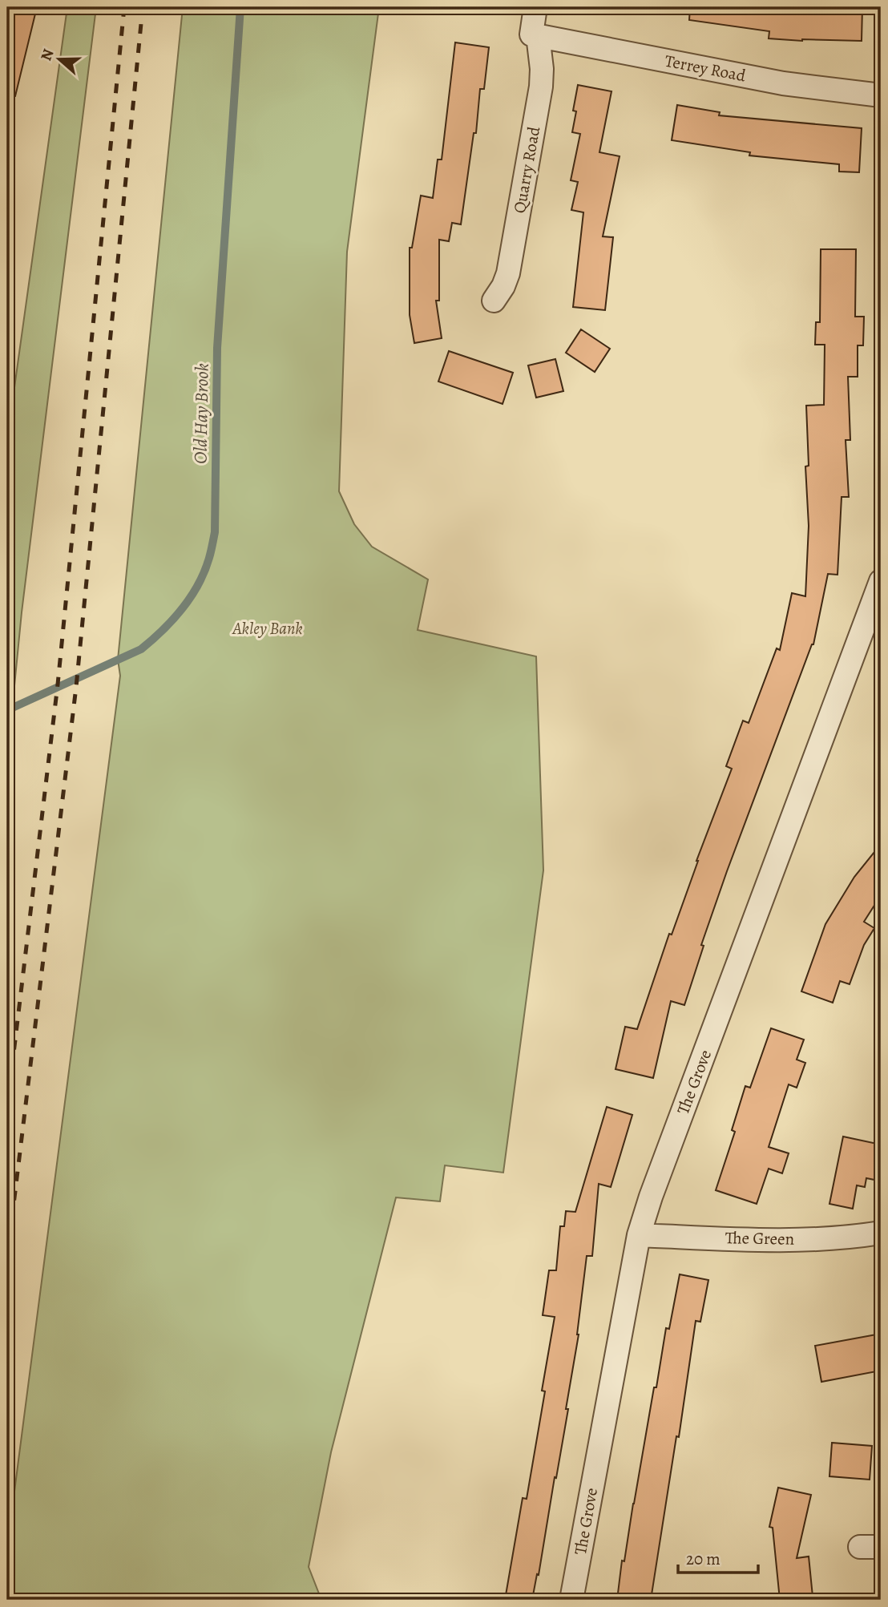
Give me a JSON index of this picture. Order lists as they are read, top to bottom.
{
  "streets": {
    "street": [
      "Terrey Road",
      "Quarry Road",
      "The Grove",
      "The Green"
    ]
  },
  "crossings": [
    ["Terrey Road", "Quarry Road"],
    ["The Grove", "The Green"]
  ],
  "water": ["Old Hay Brook"],
  "parks": ["Akley Bank"],
  "scale_bar": "20 m",
  "north": "left"
}
